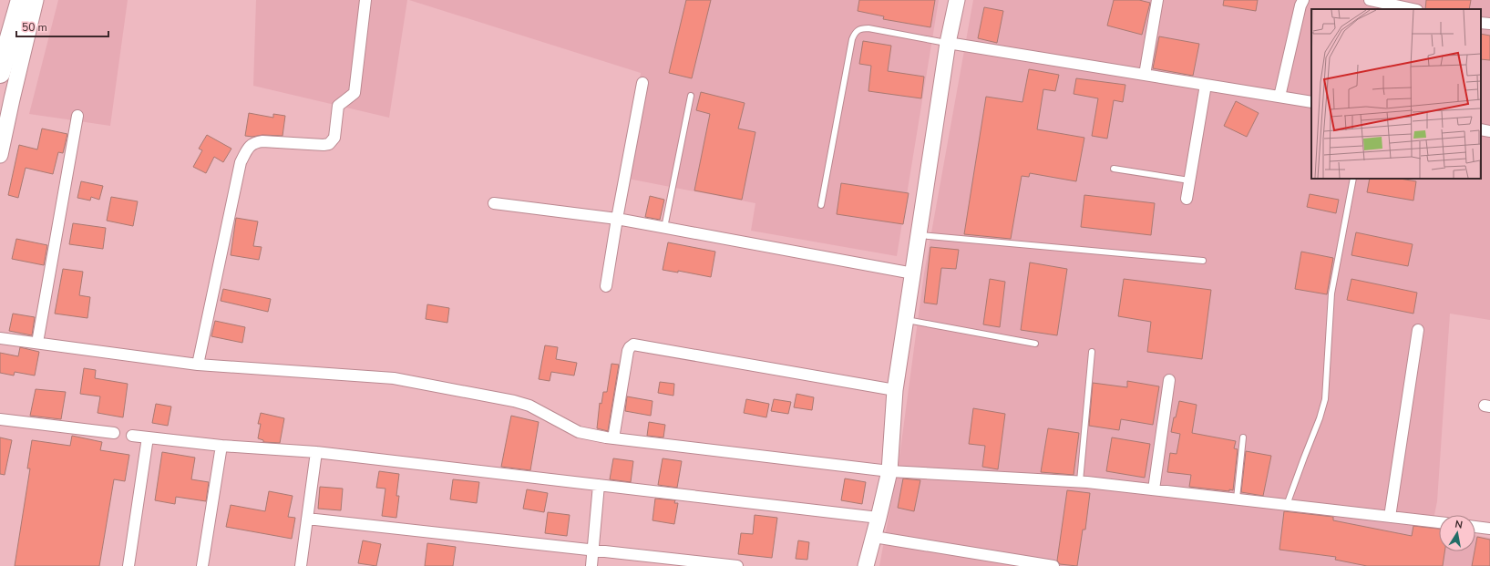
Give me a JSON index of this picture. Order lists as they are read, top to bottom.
{
  "scale_bar": "50 m",
  "north": "top"
}
